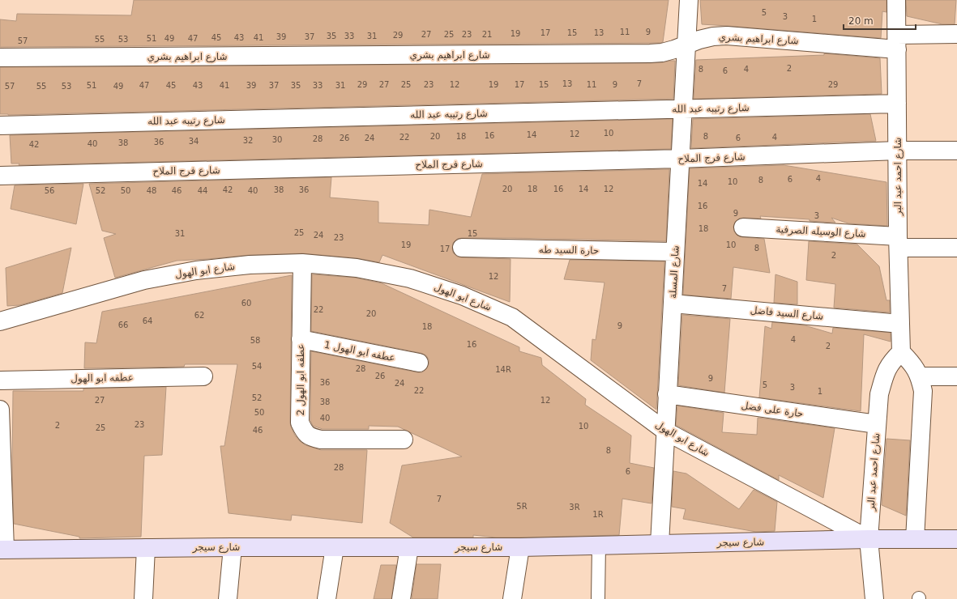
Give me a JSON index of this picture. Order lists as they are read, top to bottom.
{
  "streets": {
    "main road": ["شارع سيجر"],
    "street": [
      "شارع ابراهيم بشري",
      "شارع رتيبه عبد الله",
      "شارع فرج الملاح",
      "شارع احمد عبد البر",
      "شارع الوسيله الصرفية",
      "حارة السيد طه",
      "شارع ابو الهول",
      "شارع المسلة",
      "شارع السيد فاضل",
      "عطفه ابو الهول 1",
      "عطفه ابو الهول",
      "عطفه ابو الهول 2",
      "حارة على فضل"
    ]
  },
  "crossings": [
    ["شارع ابراهيم بشري", "شارع احمد عبد البر"],
    ["شارع ابراهيم بشري", "شارع المسلة"],
    ["شارع رتيبه عبد الله", "شارع احمد عبد البر"],
    ["شارع رتيبه عبد الله", "شارع المسلة"],
    ["شارع فرج الملاح", "شارع احمد عبد البر"],
    ["شارع فرج الملاح", "شارع المسلة"],
    ["شارع احمد عبد البر", "شارع الوسيله الصرفية"],
    ["شارع احمد عبد البر", "شارع ابو الهول"],
    ["شارع احمد عبد البر", "شارع السيد فاضل"],
    ["شارع احمد عبد البر", "حارة على فضل"],
    ["شارع احمد عبد البر", "شارع سيجر"],
    ["حارة السيد طه", "شارع المسلة"],
    ["شارع ابو الهول", "شارع المسلة"],
    ["شارع ابو الهول", "عطفه ابو الهول 2"],
    ["شارع ابو الهول", "شارع سيجر"],
    ["شارع المسلة", "شارع السيد فاضل"],
    ["شارع المسلة", "حارة على فضل"],
    ["شارع المسلة", "شارع سيجر"],
    ["عطفه ابو الهول 1", "عطفه ابو الهول 2"]
  ],
  "house_numbers": [
    "5",
    "3",
    "1",
    "11",
    "9",
    "17",
    "15",
    "13",
    "19",
    "27",
    "25",
    "23",
    "21",
    "29",
    "35",
    "33",
    "31",
    "39",
    "37",
    "45",
    "43",
    "41",
    "51",
    "49",
    "47",
    "55",
    "53",
    "57",
    "2",
    "8",
    "4",
    "6",
    "13",
    "7",
    "29",
    "27",
    "25",
    "23",
    "12",
    "19",
    "17",
    "15",
    "11",
    "9",
    "29",
    "51",
    "47",
    "45",
    "43",
    "41",
    "39",
    "37",
    "35",
    "33",
    "31",
    "57",
    "55",
    "53",
    "49",
    "10",
    "12",
    "14",
    "16",
    "20",
    "18",
    "8",
    "22",
    "4",
    "26",
    "24",
    "6",
    "28",
    "30",
    "32",
    "34",
    "36",
    "38",
    "40",
    "42",
    "4",
    "6",
    "8",
    "10",
    "14",
    "20",
    "18",
    "16",
    "14",
    "12",
    "42",
    "38",
    "36",
    "56",
    "52",
    "50",
    "48",
    "46",
    "44",
    "40",
    "16",
    "9",
    "3",
    "18",
    "25",
    "31",
    "15",
    "24",
    "23",
    "19",
    "10",
    "8",
    "17",
    "2",
    "12",
    "7",
    "60",
    "22",
    "20",
    "62",
    "64",
    "66",
    "9",
    "18",
    "4",
    "58",
    "16",
    "2",
    "54",
    "28",
    "14R",
    "26",
    "9",
    "36",
    "24",
    "5",
    "3",
    "22",
    "1",
    "52",
    "27",
    "12",
    "38",
    "50",
    "40",
    "23",
    "2",
    "10",
    "25",
    "46",
    "8",
    "28",
    "6",
    "7",
    "5R",
    "3R",
    "1R"
  ],
  "scale_bar": "20 m"
}
